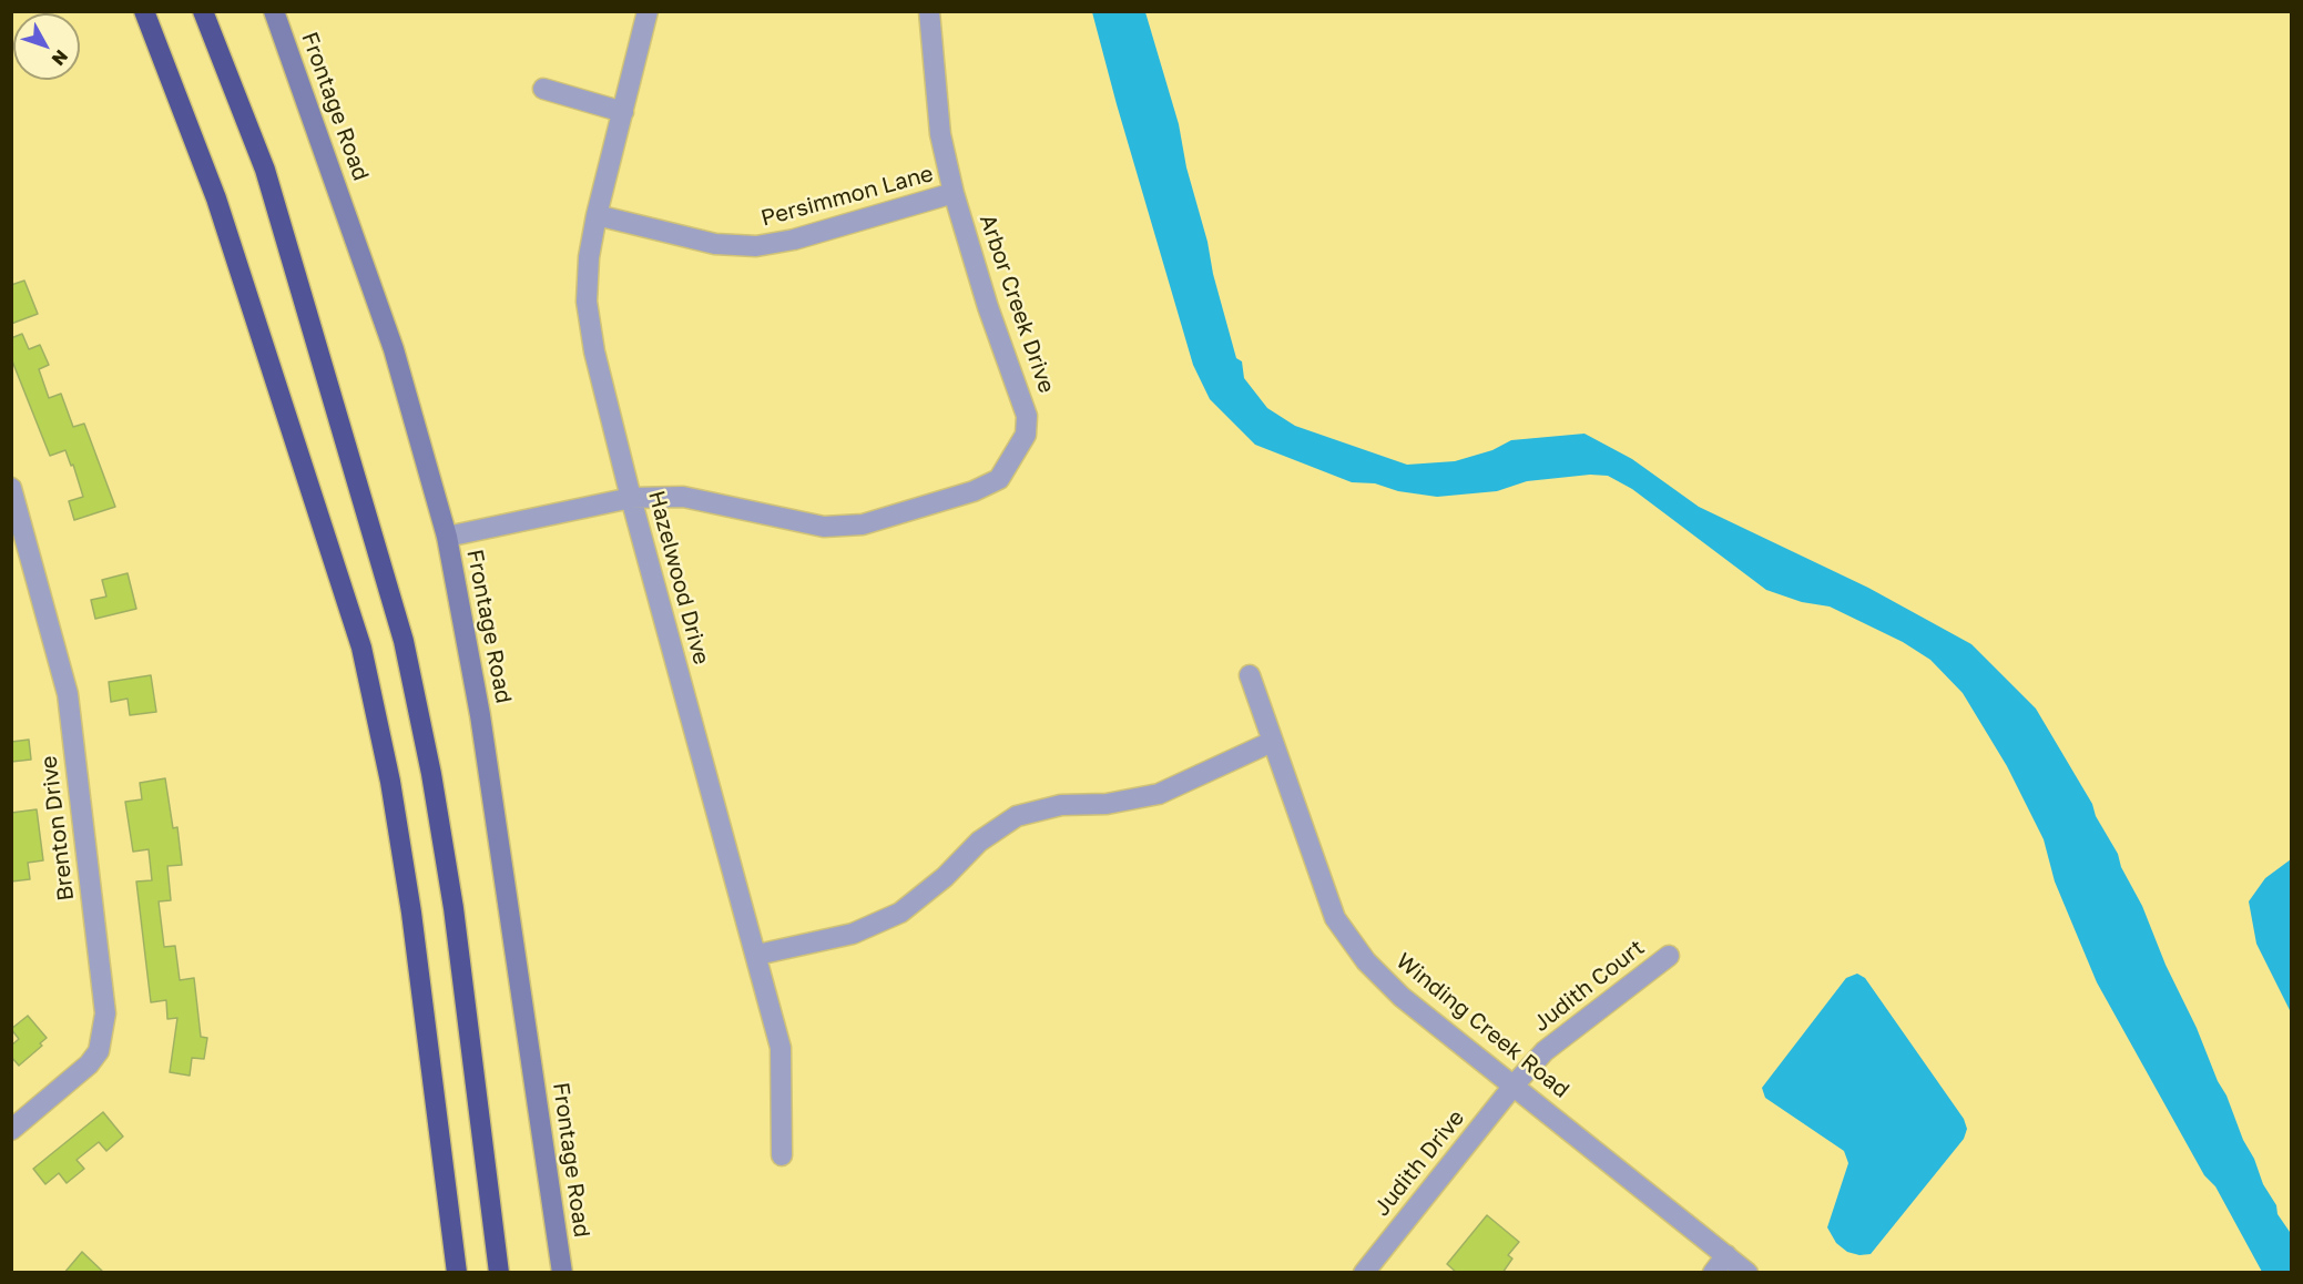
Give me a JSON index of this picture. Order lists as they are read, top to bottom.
{
  "streets": {
    "street": [
      "Frontage Road",
      "Persimmon Lane",
      "Arbor Creek Drive",
      "Hazelwood Drive",
      "Brenton Drive",
      "Judith Court",
      "Winding Creek Road",
      "Judith Drive"
    ]
  },
  "crossings": [
    ["Frontage Road", "Arbor Creek Drive"],
    ["Persimmon Lane", "Arbor Creek Drive"],
    ["Persimmon Lane", "Hazelwood Drive"],
    ["Arbor Creek Drive", "Hazelwood Drive"],
    ["Judith Court", "Winding Creek Road"],
    ["Judith Court", "Judith Drive"],
    ["Winding Creek Road", "Judith Drive"]
  ],
  "north": "bottom right"
}
